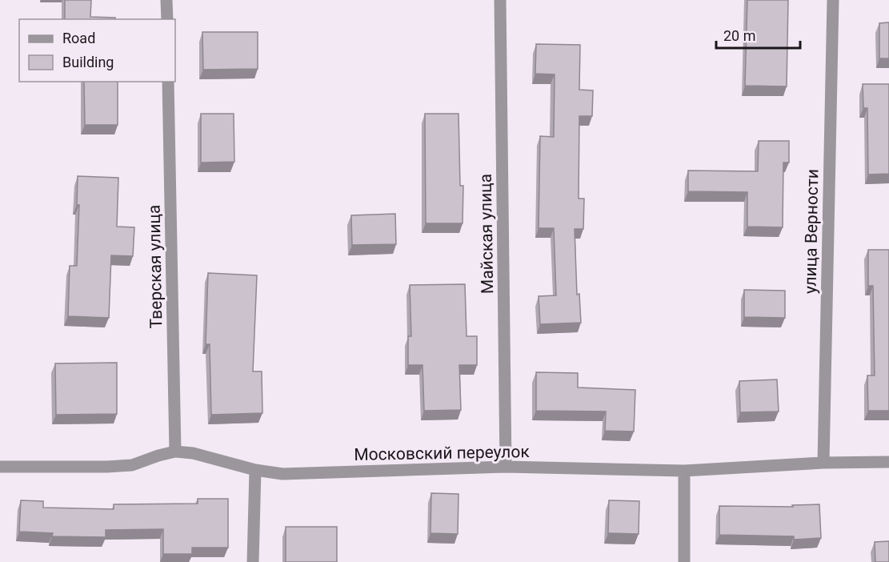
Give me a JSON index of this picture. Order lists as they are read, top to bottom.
{
  "streets": {
    "street": [
      "улица Верности",
      "Майская улица",
      "Тверская улица",
      "Московский переулок"
    ]
  },
  "crossings": [
    ["улица Верности", "Московский переулок"],
    ["Майская улица", "Московский переулок"],
    ["Тверская улица", "Московский переулок"]
  ],
  "legend": ["Road", "Building"],
  "scale_bar": "20 m"
}
